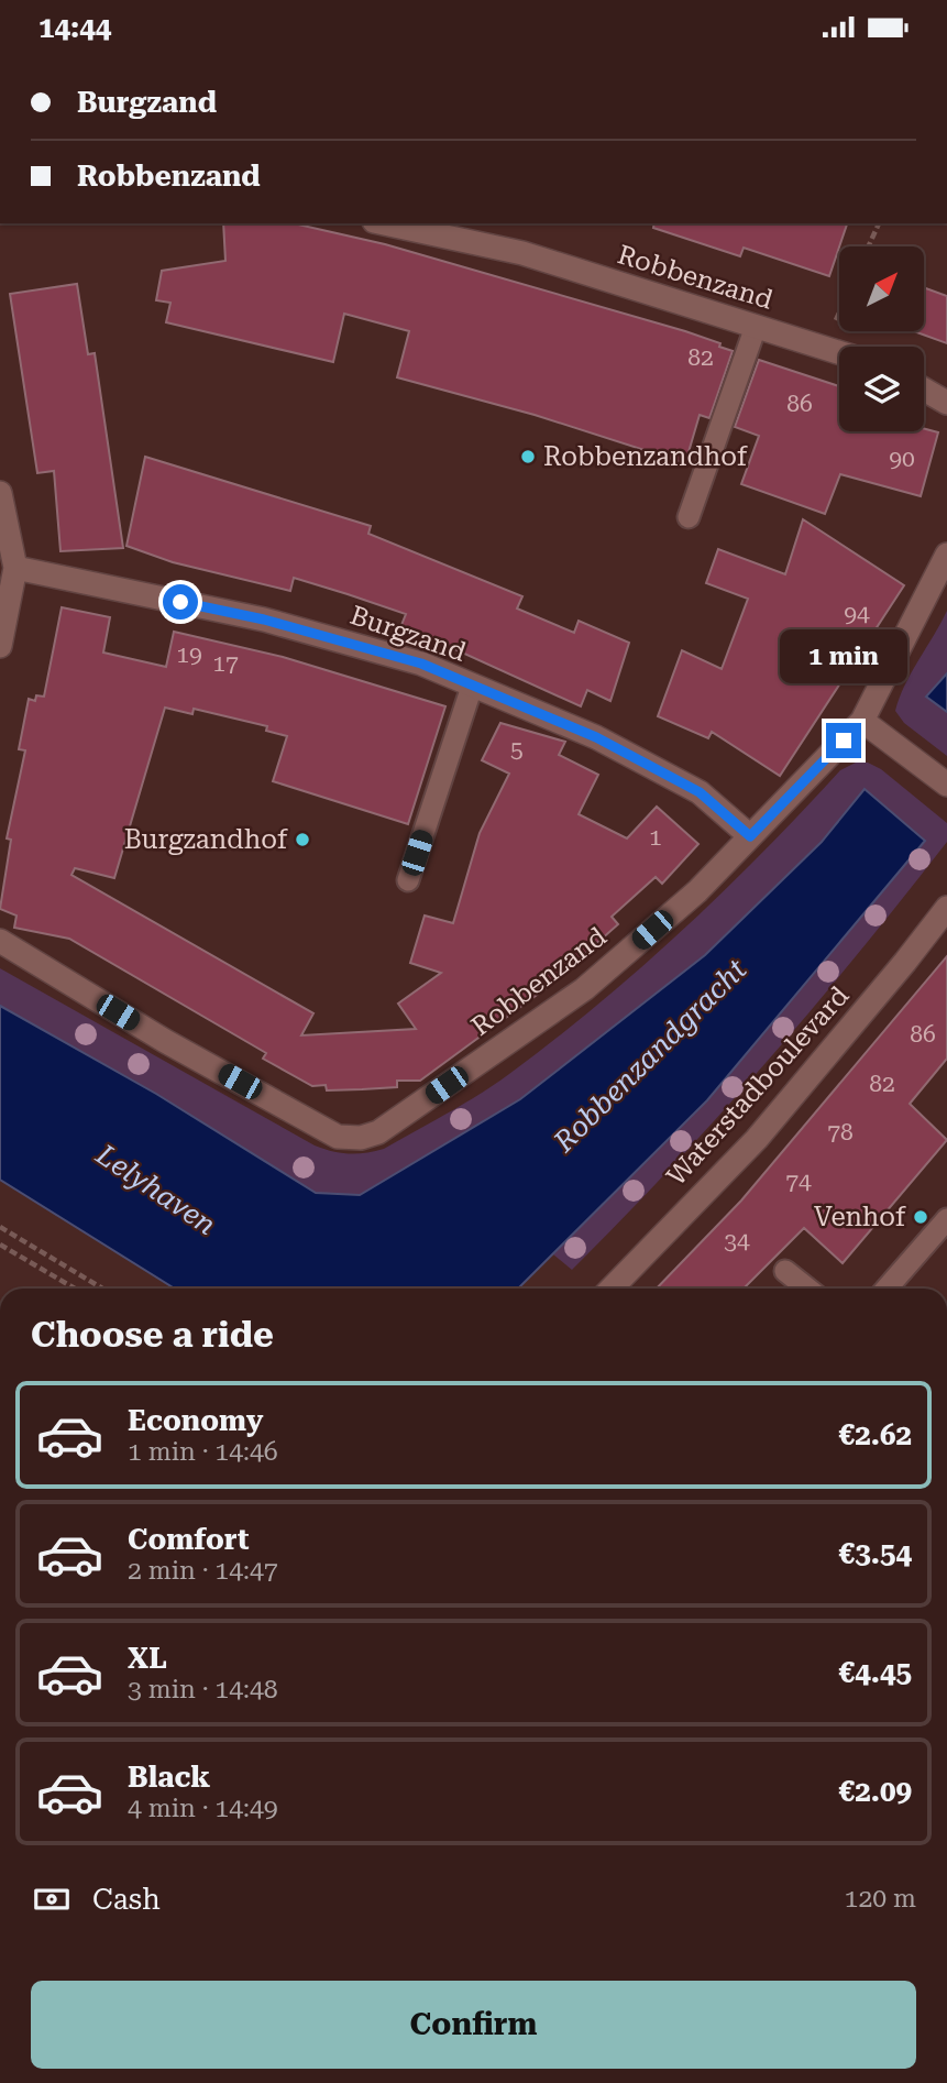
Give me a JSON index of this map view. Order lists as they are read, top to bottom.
{
  "streets": {
    "street": ["Robbenzand", "Burgzand", "Waterstadboulevard"]
  },
  "crossings": [
    ["Robbenzand", "Burgzand"]
  ],
  "water": ["Robbenzandgracht", "Lelyhaven"],
  "places": ["Robbenzandhof", "Burgzandhof", "Venhof"],
  "house_numbers": [
    "82",
    "86",
    "90",
    "94",
    "19",
    "17",
    "5",
    "1",
    "86",
    "82",
    "78",
    "74",
    "34"
  ],
  "north": "top right",
  "page": {
    "status": "14:44",
    "banner": ["Burgzand", "Robbenzand"],
    "bubble": "1 min",
    "heading": "Choose a ride",
    "list": [
      {
        "name": "Economy",
        "note": "1 min · 14:46",
        "value": "€2.62"
      },
      {
        "name": "Comfort",
        "note": "2 min · 14:47",
        "value": "€3.54"
      },
      {
        "name": "XL",
        "note": "3 min · 14:48",
        "value": "€4.45"
      },
      {
        "name": "Black",
        "note": "4 min · 14:49",
        "value": "€2.09"
      }
    ],
    "pay": ["Cash", "120 m"],
    "buttons": "Confirm"
  }
}
